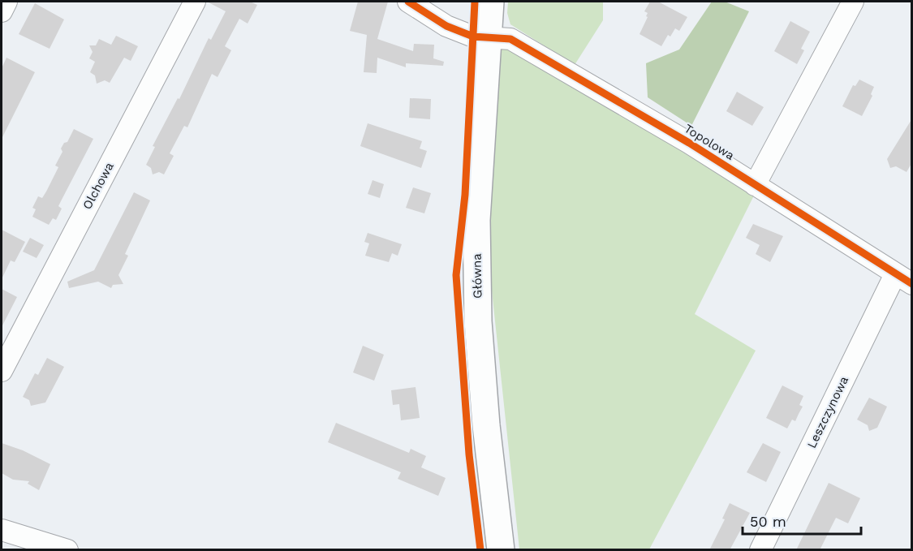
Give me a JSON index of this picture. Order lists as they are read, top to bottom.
{
  "streets": {
    "main road": ["Główna"],
    "street": ["Topolowa", "Olchowa", "Leszczynowa"]
  },
  "crossings": [
    ["Topolowa", "Główna"],
    ["Topolowa", "Leszczynowa"]
  ],
  "scale_bar": "50 m"
}
